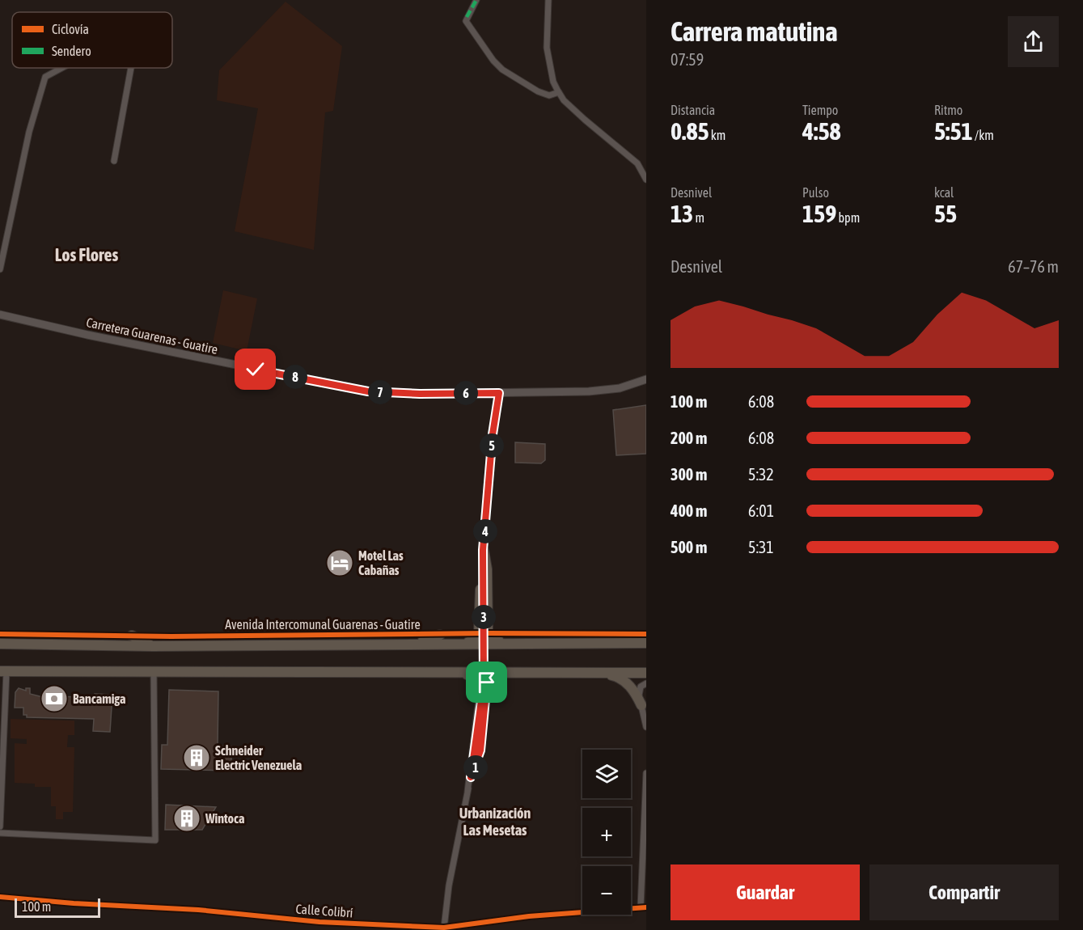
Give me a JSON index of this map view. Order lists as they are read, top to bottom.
{
  "streets": {
    "highway": ["Avenida Intercomunal Guarenas - Guatire"],
    "main road": ["Carretera Guarenas - Guatire"],
    "street": ["Calle Colibrí"]
  },
  "districts": ["Los Flores", "Urbanización Las Mesetas"],
  "places": {
    "hotel": ["Motel Las Cabañas"],
    "bank": ["Bancamiga"],
    "building": ["Schneider Electric Venezuela", "Wintoca"]
  },
  "legend": ["Ciclovía", "Sendero"],
  "scale_bar": "100 m",
  "page": {
    "heading": ["Carrera matutina", "07:59"],
    "stats": [
      ["Distancia", "0.85 km"],
      ["Tiempo", "4:58"],
      ["Ritmo", "5:51 /km"],
      ["Desnivel", "13 m"],
      ["Pulso", "159 bpm"],
      ["kcal", "55"]
    ],
    "chart": ["Desnivel", "67–76 m"],
    "pins": [
      "8",
      "7",
      "6",
      "5",
      "4",
      "3",
      "1"
    ],
    "list": [
      {
        "name": "100 m",
        "note": "6:08"
      },
      {
        "name": "200 m",
        "note": "6:08"
      },
      {
        "name": "300 m",
        "note": "5:32"
      },
      {
        "name": "400 m",
        "note": "6:01"
      },
      {
        "name": "500 m",
        "note": "5:31"
      }
    ],
    "map_buttons": ["+", "−"],
    "buttons": ["Guardar", "Compartir"],
    "scale": "100 m"
  }
}
